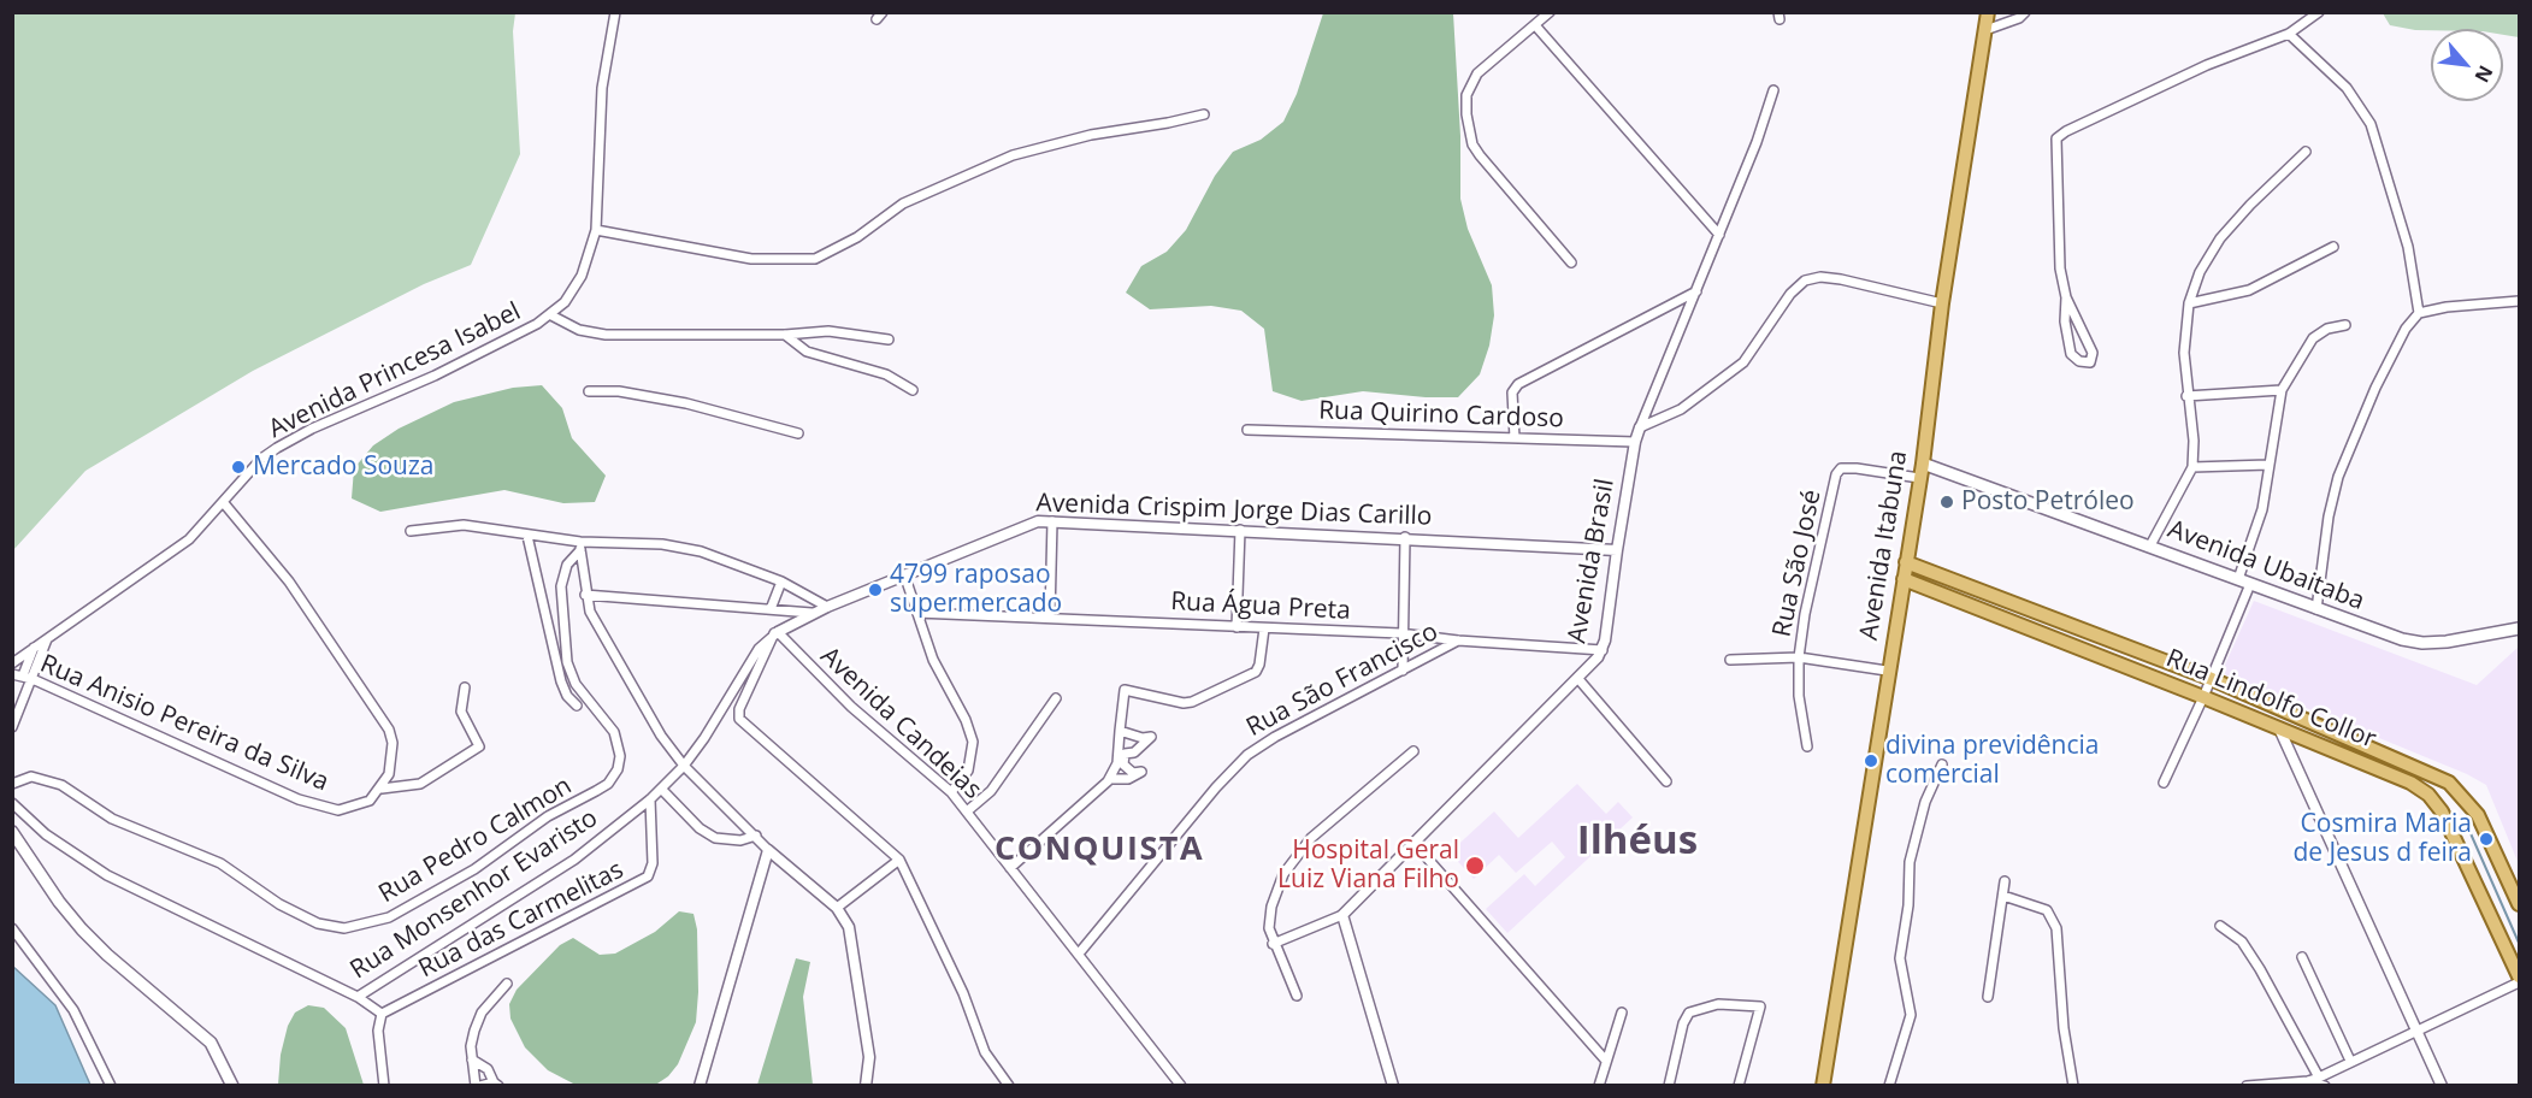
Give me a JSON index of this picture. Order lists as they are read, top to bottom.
{
  "streets": {
    "main road": ["Avenida Itabuna", "Avenida Ubaitaba", "Rua Lindolfo Collor"],
    "street": [
      "Avenida Princesa Isabel",
      "Rua Quirino Cardoso",
      "Avenida Crispim Jorge Dias Carillo",
      "Avenida Brasil",
      "Rua São José",
      "Rua Água Preta",
      "Rua São Francisco",
      "Rua Anisio Pereira da Silva",
      "Avenida Candeias",
      "Rua Pedro Calmon",
      "Rua Monsenhor Evaristo",
      "Rua das Carmelitas"
    ]
  },
  "crossings": [
    ["Rua Quirino Cardoso", "Avenida Brasil"],
    ["Avenida Crispim Jorge Dias Carillo", "Avenida Brasil"],
    ["Avenida Crispim Jorge Dias Carillo", "Avenida Candeias"],
    ["Avenida Crispim Jorge Dias Carillo", "Rua Monsenhor Evaristo"],
    ["Avenida Itabuna", "Rua São José"],
    ["Avenida Itabuna", "Avenida Ubaitaba"],
    ["Avenida Itabuna", "Rua Lindolfo Collor"],
    ["Avenida Brasil", "Rua Água Preta"],
    ["Rua Água Preta", "Rua São Francisco"],
    ["Rua São Francisco", "Avenida Candeias"],
    ["Rua Monsenhor Evaristo", "Rua das Carmelitas"]
  ],
  "districts": ["Ilhéus", "CONQUISTA"],
  "places": [
    "Mercado Souza",
    "Posto Petróleo",
    "4799 raposao supermercado",
    "divina previdência comercial",
    "Cosmira Maria de Jesus d feira",
    "Hospital Geral Luiz Viana Filho"
  ],
  "north": "bottom right"
}
